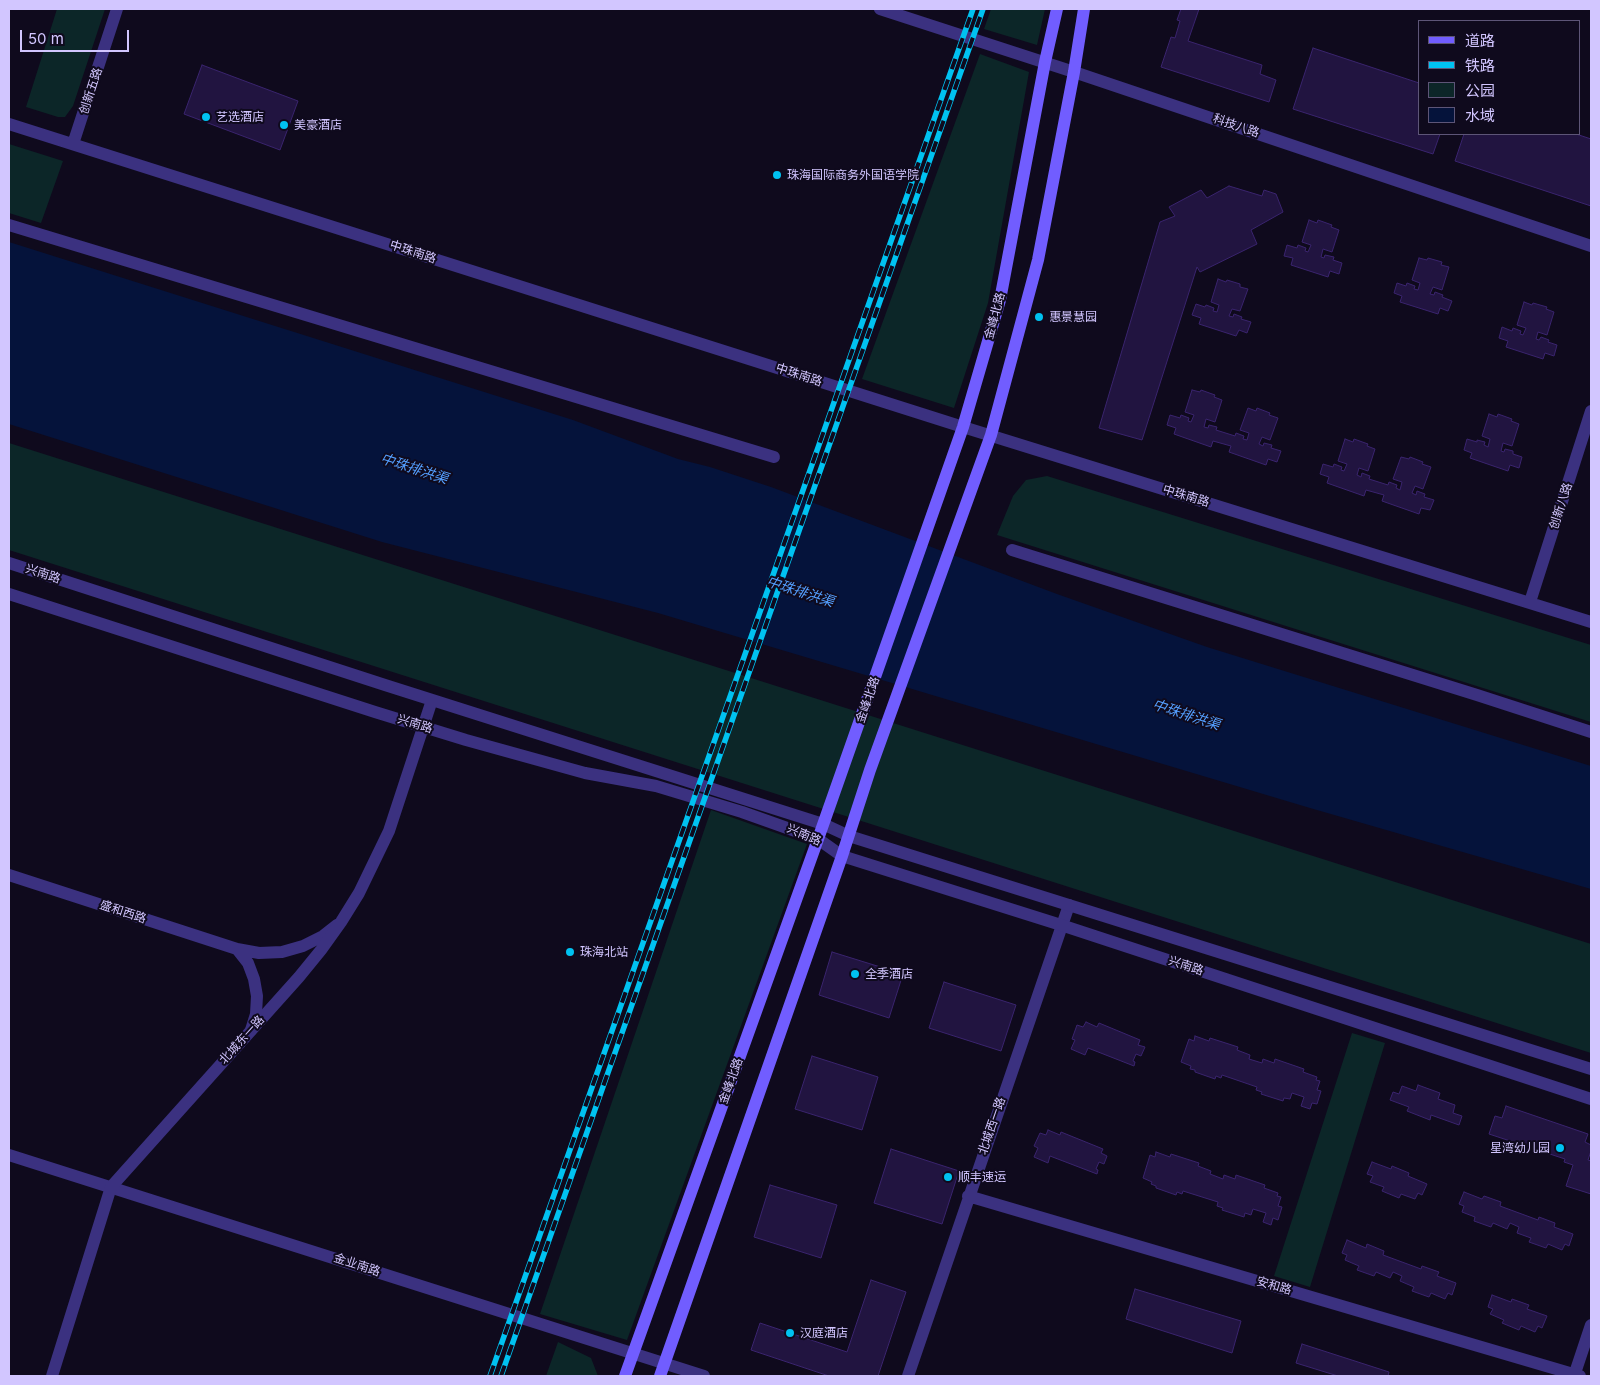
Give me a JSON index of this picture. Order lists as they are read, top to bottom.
{
  "streets": {
    "main road": ["金峰北路"],
    "street": [
      "创新五路",
      "科技八路",
      "中珠南路",
      "创新八路",
      "兴南路",
      "盛和西路",
      "北城东一路",
      "北城西一路",
      "金业南路",
      "安和路"
    ]
  },
  "crossings": [
    ["创新五路", "中珠南路"],
    ["科技八路", "金峰北路"],
    ["中珠南路", "金峰北路"],
    ["中珠南路", "创新八路"],
    ["金峰北路", "兴南路"],
    ["金峰北路", "金业南路"],
    ["兴南路", "北城东一路"],
    ["兴南路", "北城西一路"],
    ["盛和西路", "北城东一路"],
    ["北城东一路", "金业南路"],
    ["北城西一路", "安和路"]
  ],
  "water": ["中珠排洪渠"],
  "places": [
    "艺选酒店",
    "美豪酒店",
    "珠海国际商务外国语学院",
    "惠景慧园",
    "珠海北站",
    "全季酒店",
    "星湾幼儿园",
    "顺丰速运",
    "汉庭酒店"
  ],
  "legend": [
    "道路",
    "铁路",
    "公园",
    "水域"
  ],
  "scale_bar": "50 m"
}
